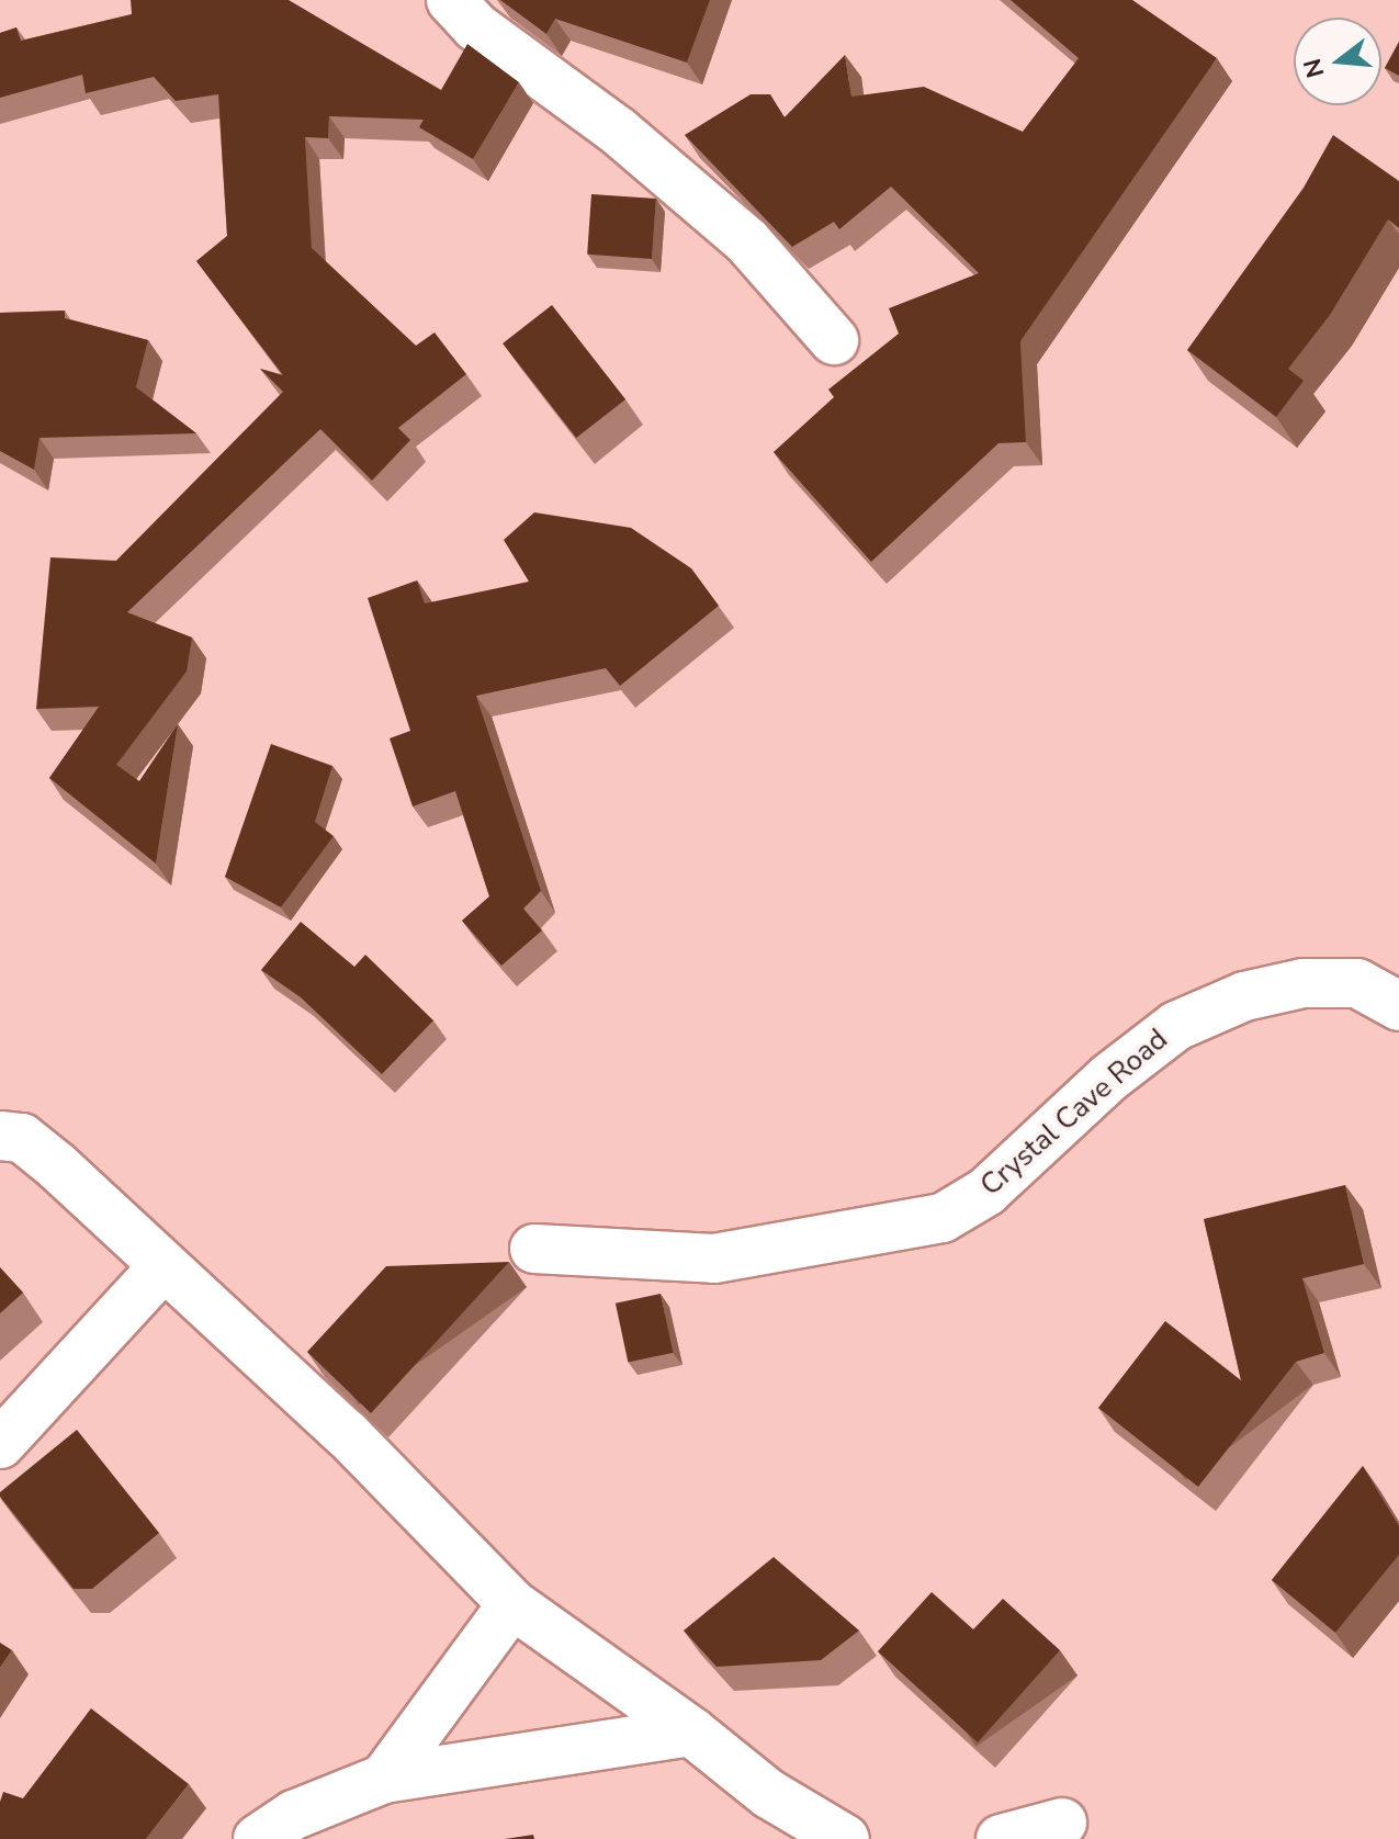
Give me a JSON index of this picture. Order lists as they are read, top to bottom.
{
  "streets": {
    "street": ["Crystal Cave Road"]
  },
  "north": "left"
}
